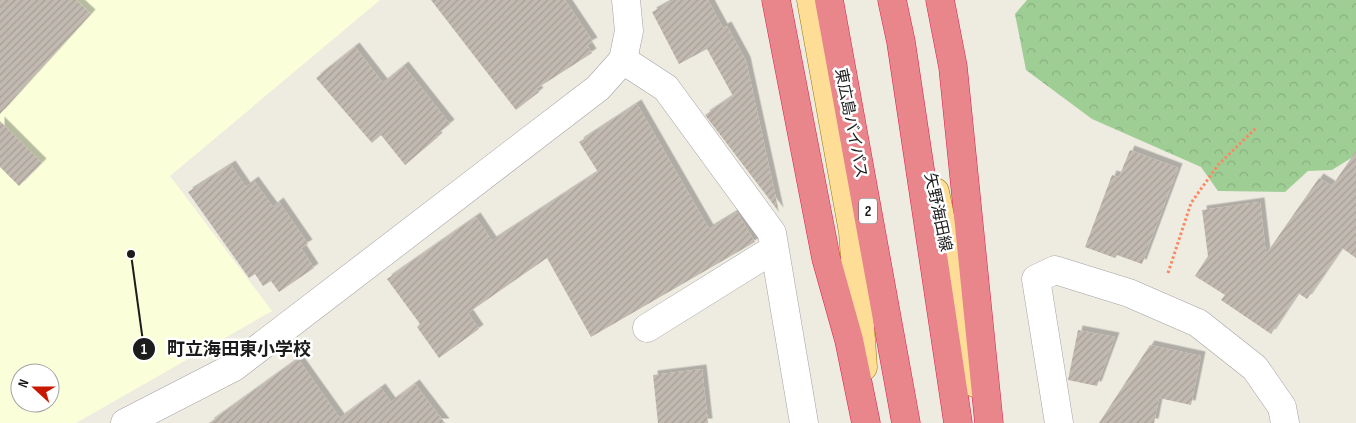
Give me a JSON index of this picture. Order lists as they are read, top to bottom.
{
  "streets": {
    "highway": ["東広島バイパス", "2"],
    "main road": ["矢野海田線"]
  },
  "places": ["町立海田東小学校"],
  "north": "left"
}
